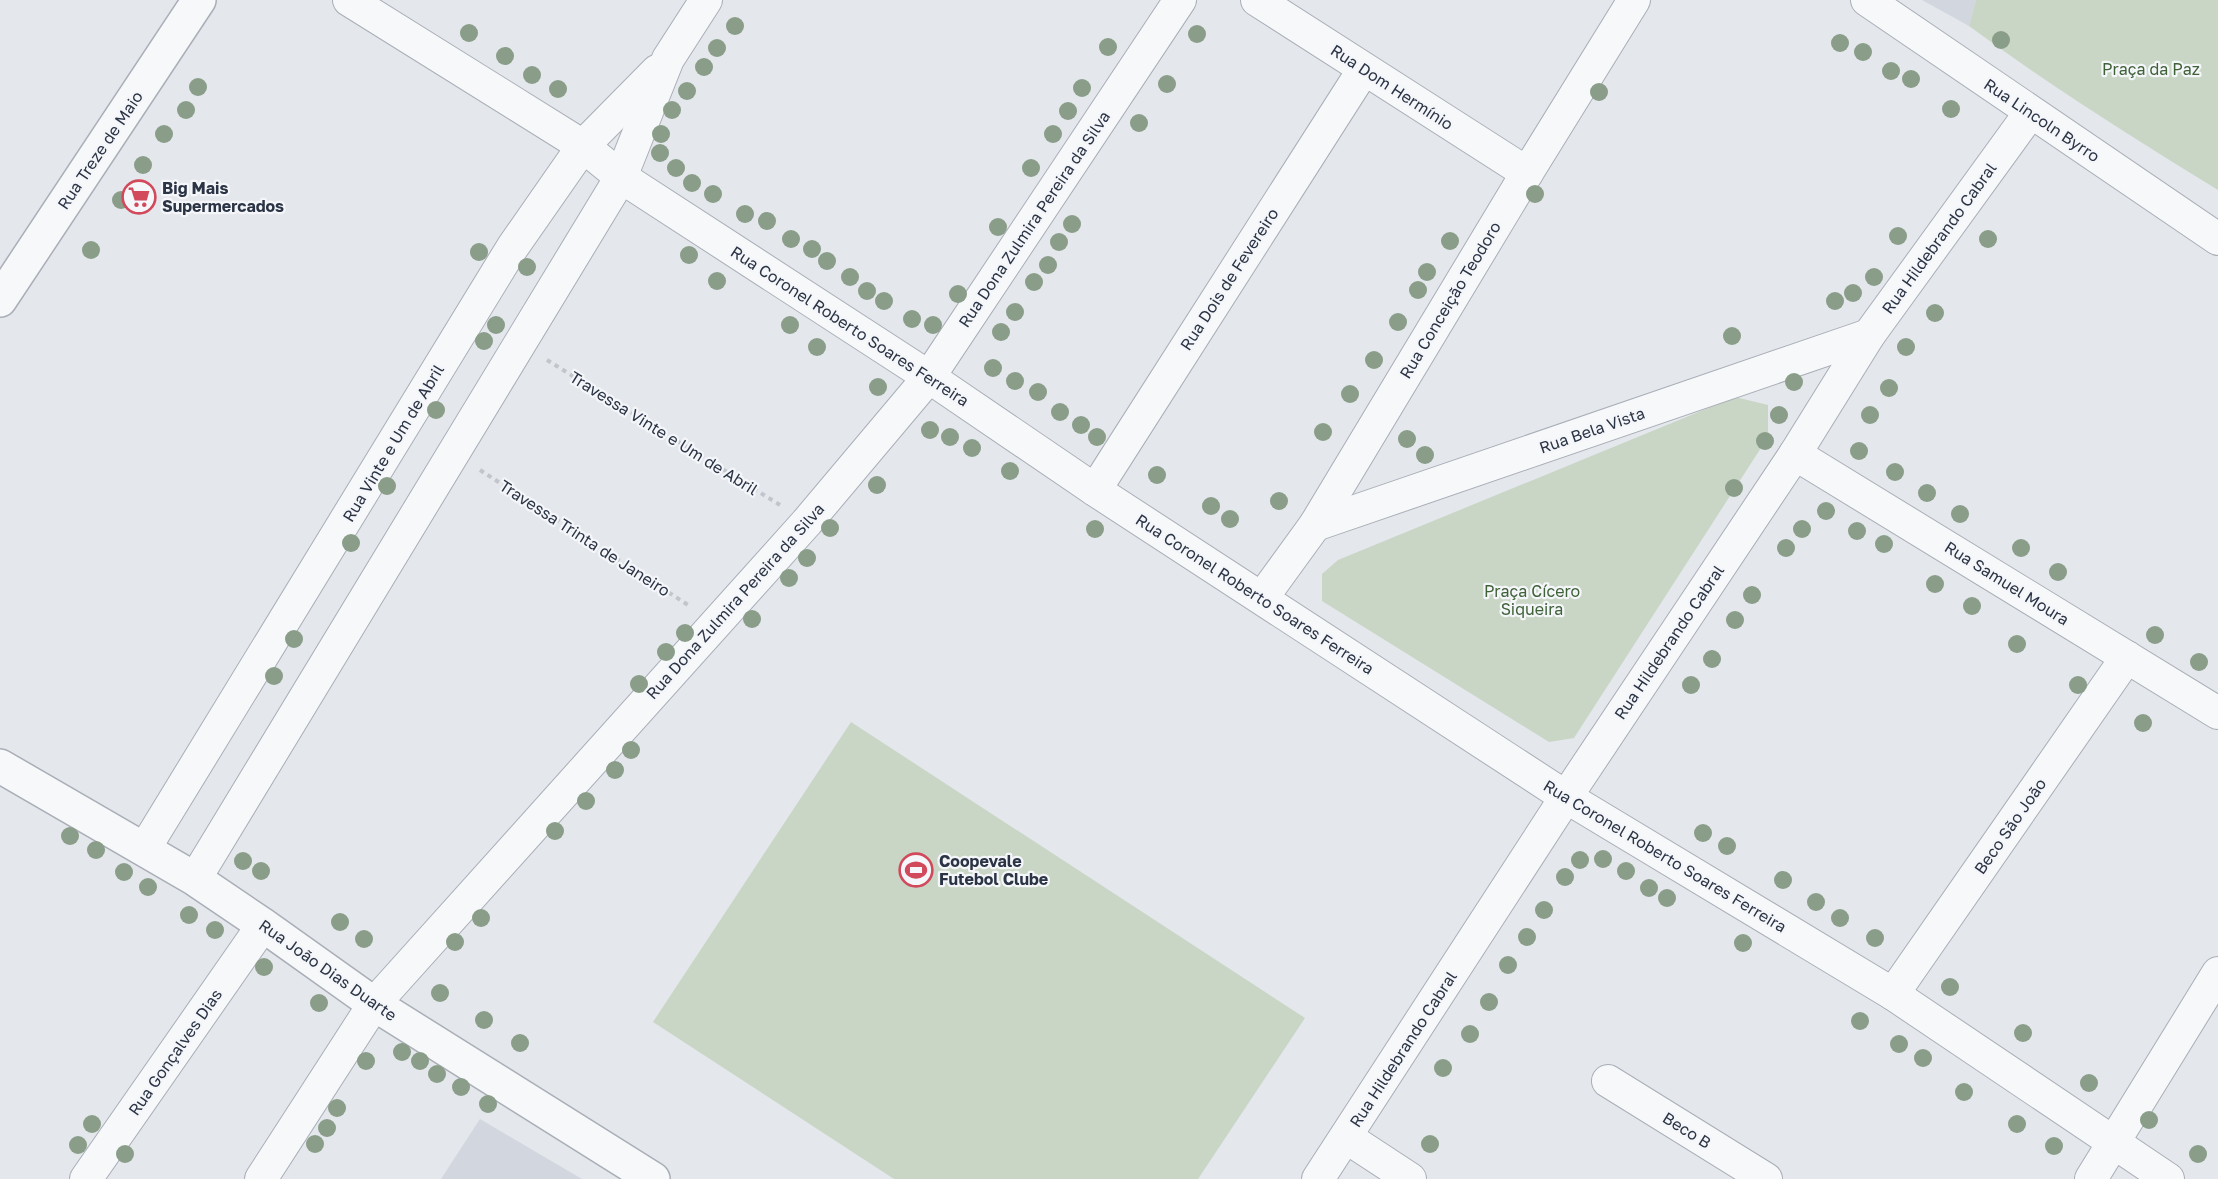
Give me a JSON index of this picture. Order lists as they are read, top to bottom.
{
  "streets": {
    "street": [
      "Rua Dom Hermínio",
      "Rua Lincoln Byrro",
      "Rua Treze de Maio",
      "Rua Dona Zulmira Pereira da Silva",
      "Rua Hildebrando Cabral",
      "Rua Dois de Fevereiro",
      "Rua Conceição Teodoro",
      "Rua Coronel Roberto Soares Ferreira",
      "Rua Bela Vista",
      "Rua Vinte e Um de Abril",
      "Rua Samuel Moura",
      "Beco São João",
      "Rua João Dias Duarte",
      "Rua Gonçalves Dias",
      "Beco B"
    ],
    "path": ["Travessa Vinte e Um de Abril", "Travessa Trinta de Janeiro"]
  },
  "crossings": [
    ["Rua Dom Hermínio", "Rua Dois de Fevereiro"],
    ["Rua Dom Hermínio", "Rua Conceição Teodoro"],
    ["Rua Lincoln Byrro", "Rua Hildebrando Cabral"],
    ["Rua Dona Zulmira Pereira da Silva", "Rua Coronel Roberto Soares Ferreira"],
    ["Rua Dona Zulmira Pereira da Silva", "Travessa Vinte e Um de Abril"],
    ["Rua Dona Zulmira Pereira da Silva", "Travessa Trinta de Janeiro"],
    ["Rua Dona Zulmira Pereira da Silva", "Rua João Dias Duarte"],
    ["Rua Hildebrando Cabral", "Rua Coronel Roberto Soares Ferreira"],
    ["Rua Hildebrando Cabral", "Rua Bela Vista"],
    ["Rua Hildebrando Cabral", "Rua Samuel Moura"],
    ["Rua Dois de Fevereiro", "Rua Coronel Roberto Soares Ferreira"],
    ["Rua Conceição Teodoro", "Rua Coronel Roberto Soares Ferreira"],
    ["Rua Conceição Teodoro", "Rua Bela Vista"],
    ["Rua Coronel Roberto Soares Ferreira", "Rua Vinte e Um de Abril"],
    ["Rua Coronel Roberto Soares Ferreira", "Beco São João"],
    ["Travessa Vinte e Um de Abril", "Rua Vinte e Um de Abril"],
    ["Rua Vinte e Um de Abril", "Travessa Trinta de Janeiro"],
    ["Rua Vinte e Um de Abril", "Rua João Dias Duarte"],
    ["Rua Samuel Moura", "Beco São João"],
    ["Rua João Dias Duarte", "Rua Gonçalves Dias"]
  ],
  "parks": ["Praça da Paz", "Praça Cícero Siqueira"],
  "places": {
    "supermarket": ["Big Mais Supermercados"],
    "sports": ["Coopevale Futebol Clube"]
  }
}
